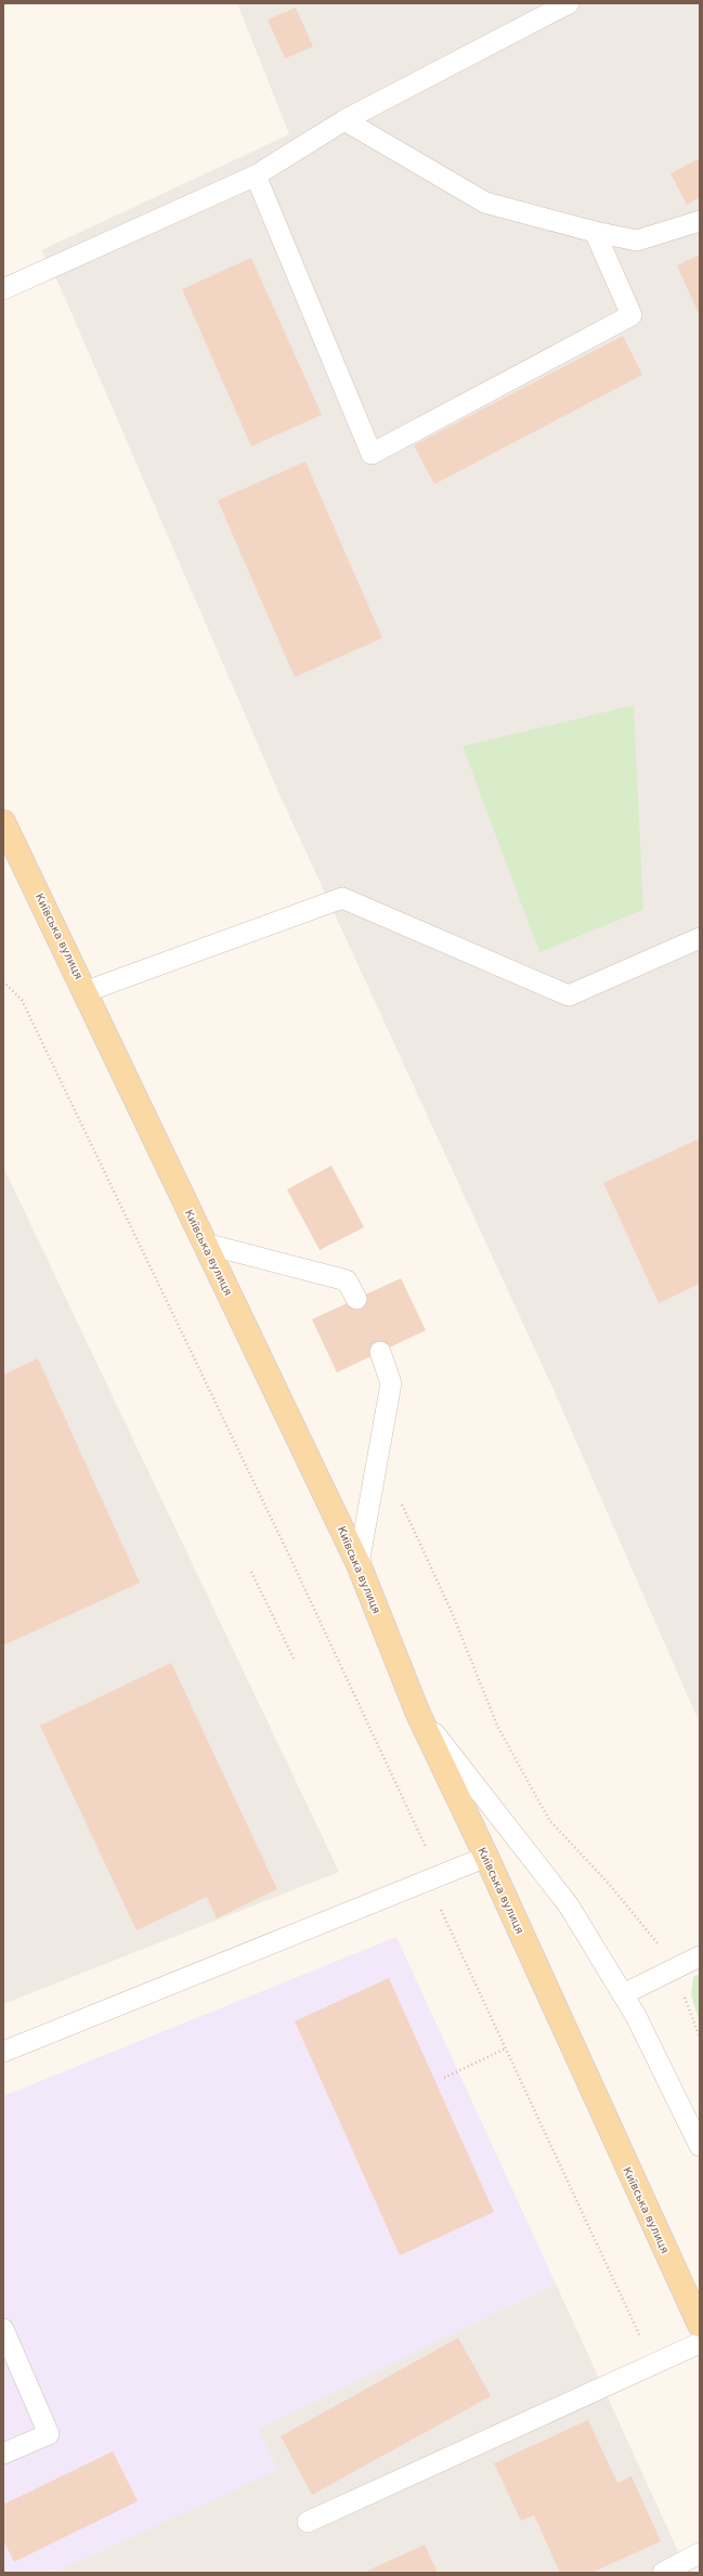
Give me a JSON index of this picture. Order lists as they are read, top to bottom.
{
  "streets": {
    "main road": ["Київська вулиця"]
  }
}
